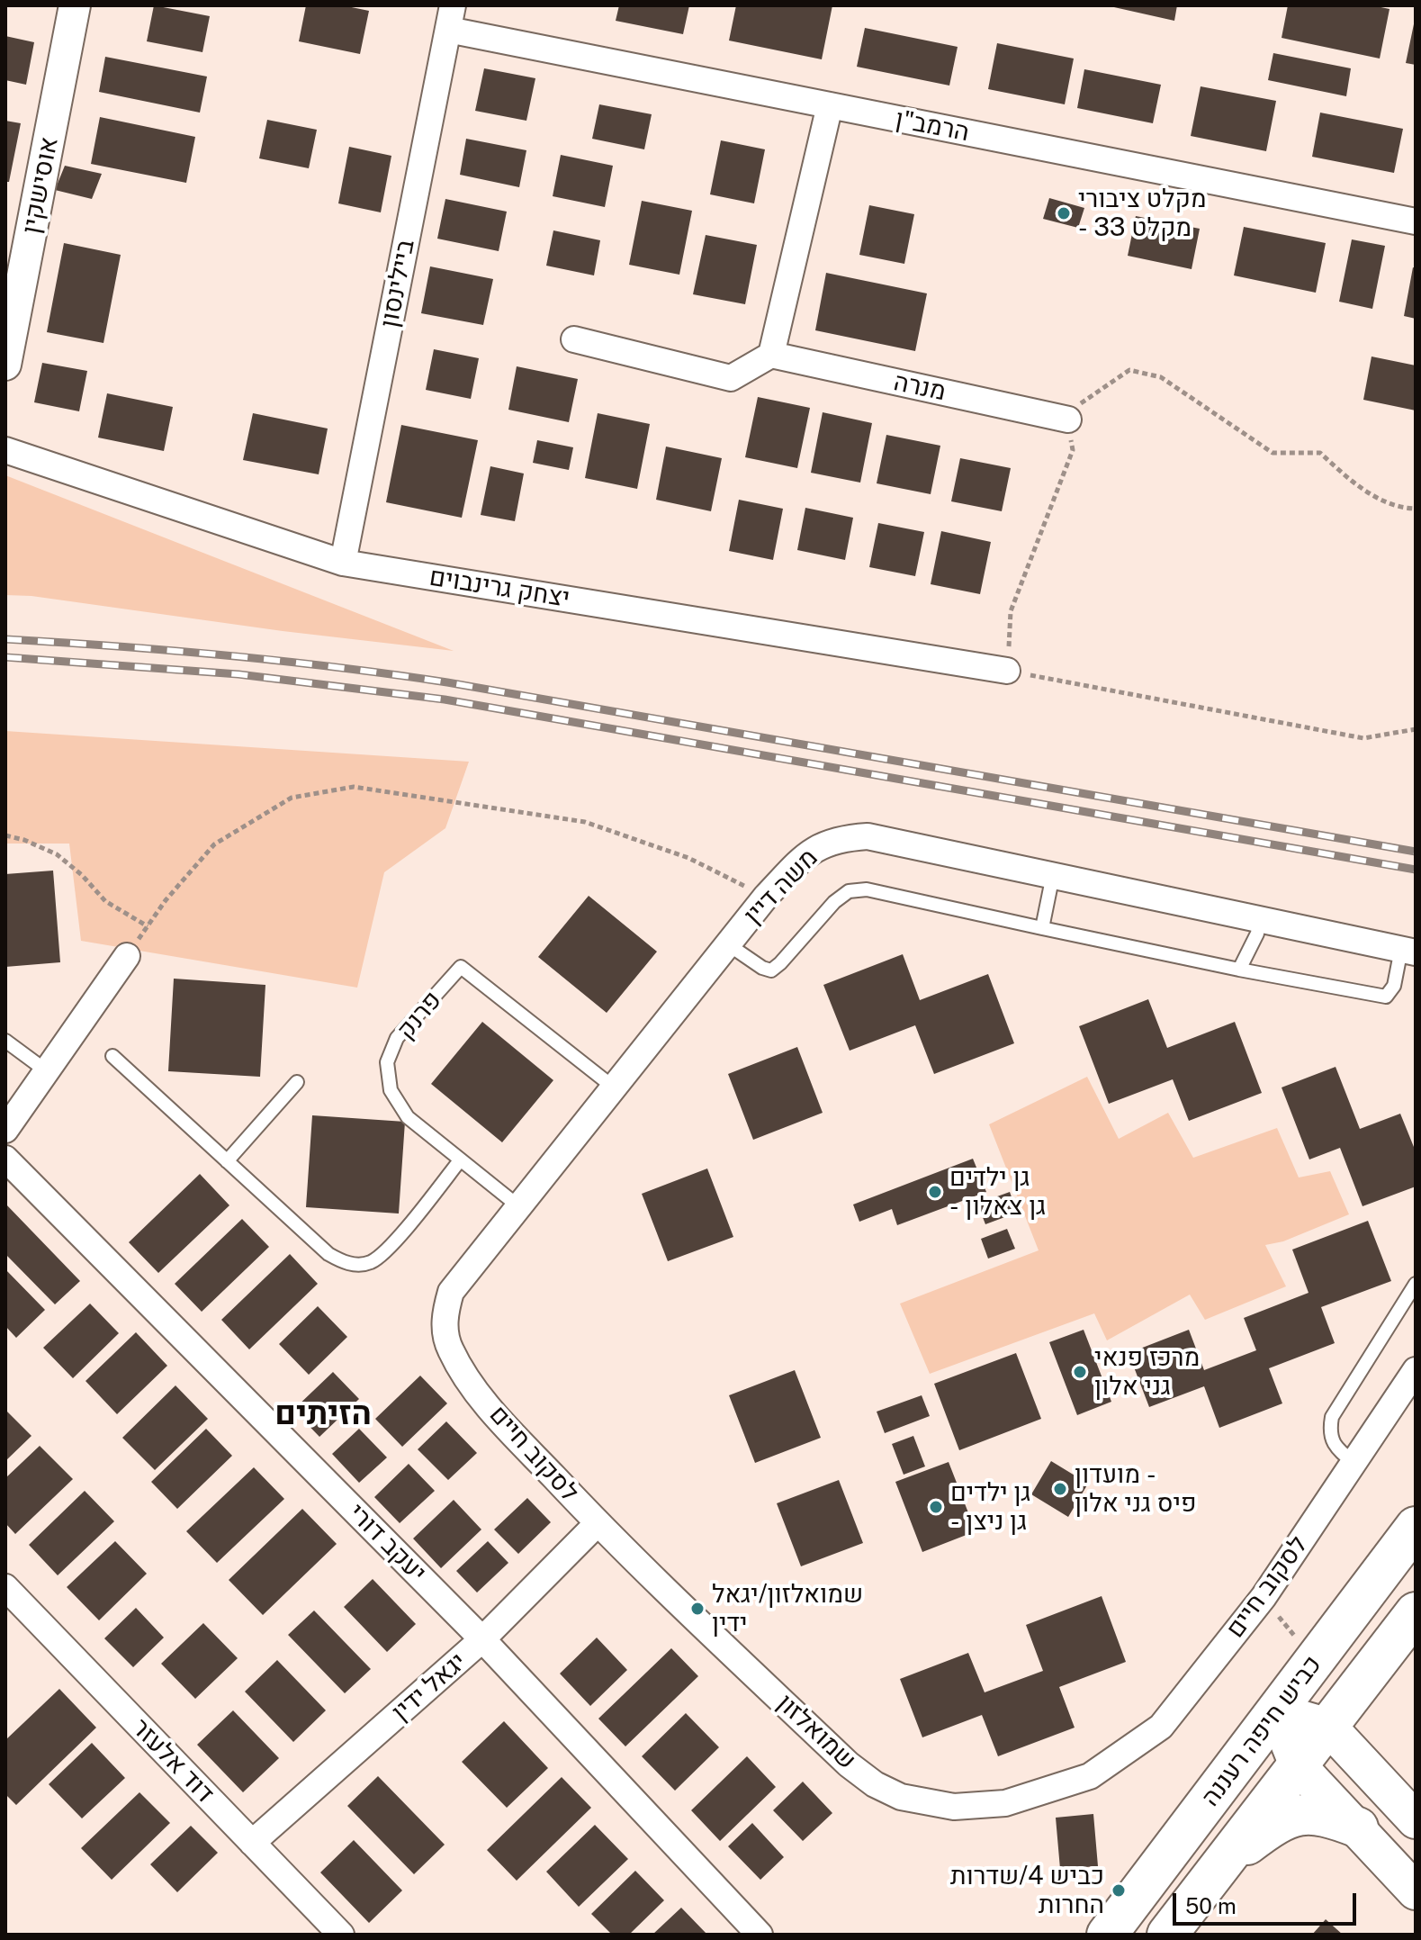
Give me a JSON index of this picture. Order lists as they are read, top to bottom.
{
  "streets": {
    "highway": ["כביש חיפה רעננה"],
    "street": [
      "הרמב\"ן",
      "אוסישקין",
      "ביילינסון",
      "מנרה",
      "יצחק גרינבוים",
      "משה דיין",
      "לסקוב חיים",
      "יעקב דורי",
      "יגאל ידין",
      "שמואלזון",
      "דוד אלעזר"
    ],
    "lane": ["פרנק"]
  },
  "crossings": [
    ["הרמב\"ן", "ביילינסון"],
    ["ביילינסון", "יצחק גרינבוים"],
    ["משה דיין", "פרנק"],
    ["משה דיין", "לסקוב חיים"],
    ["לסקוב חיים", "יגאל ידין"],
    ["לסקוב חיים", "שמואלזון"],
    ["יעקב דורי", "יגאל ידין"],
    ["יגאל ידין", "שמואלזון"],
    ["יגאל ידין", "דוד אלעזר"]
  ],
  "districts": ["הזיתים"],
  "places": [
    "מקלט ציבורי - מקלט 33",
    "גן ילדים - גן צאלון",
    "מרכז פנאי גני אלון",
    "מועדון - פיס גני אלון",
    "גן ילדים - גן ניצן",
    "שמואלזון/יגאל ידין",
    "כביש 4/שדרות החרות"
  ],
  "scale_bar": "50 m"
}
